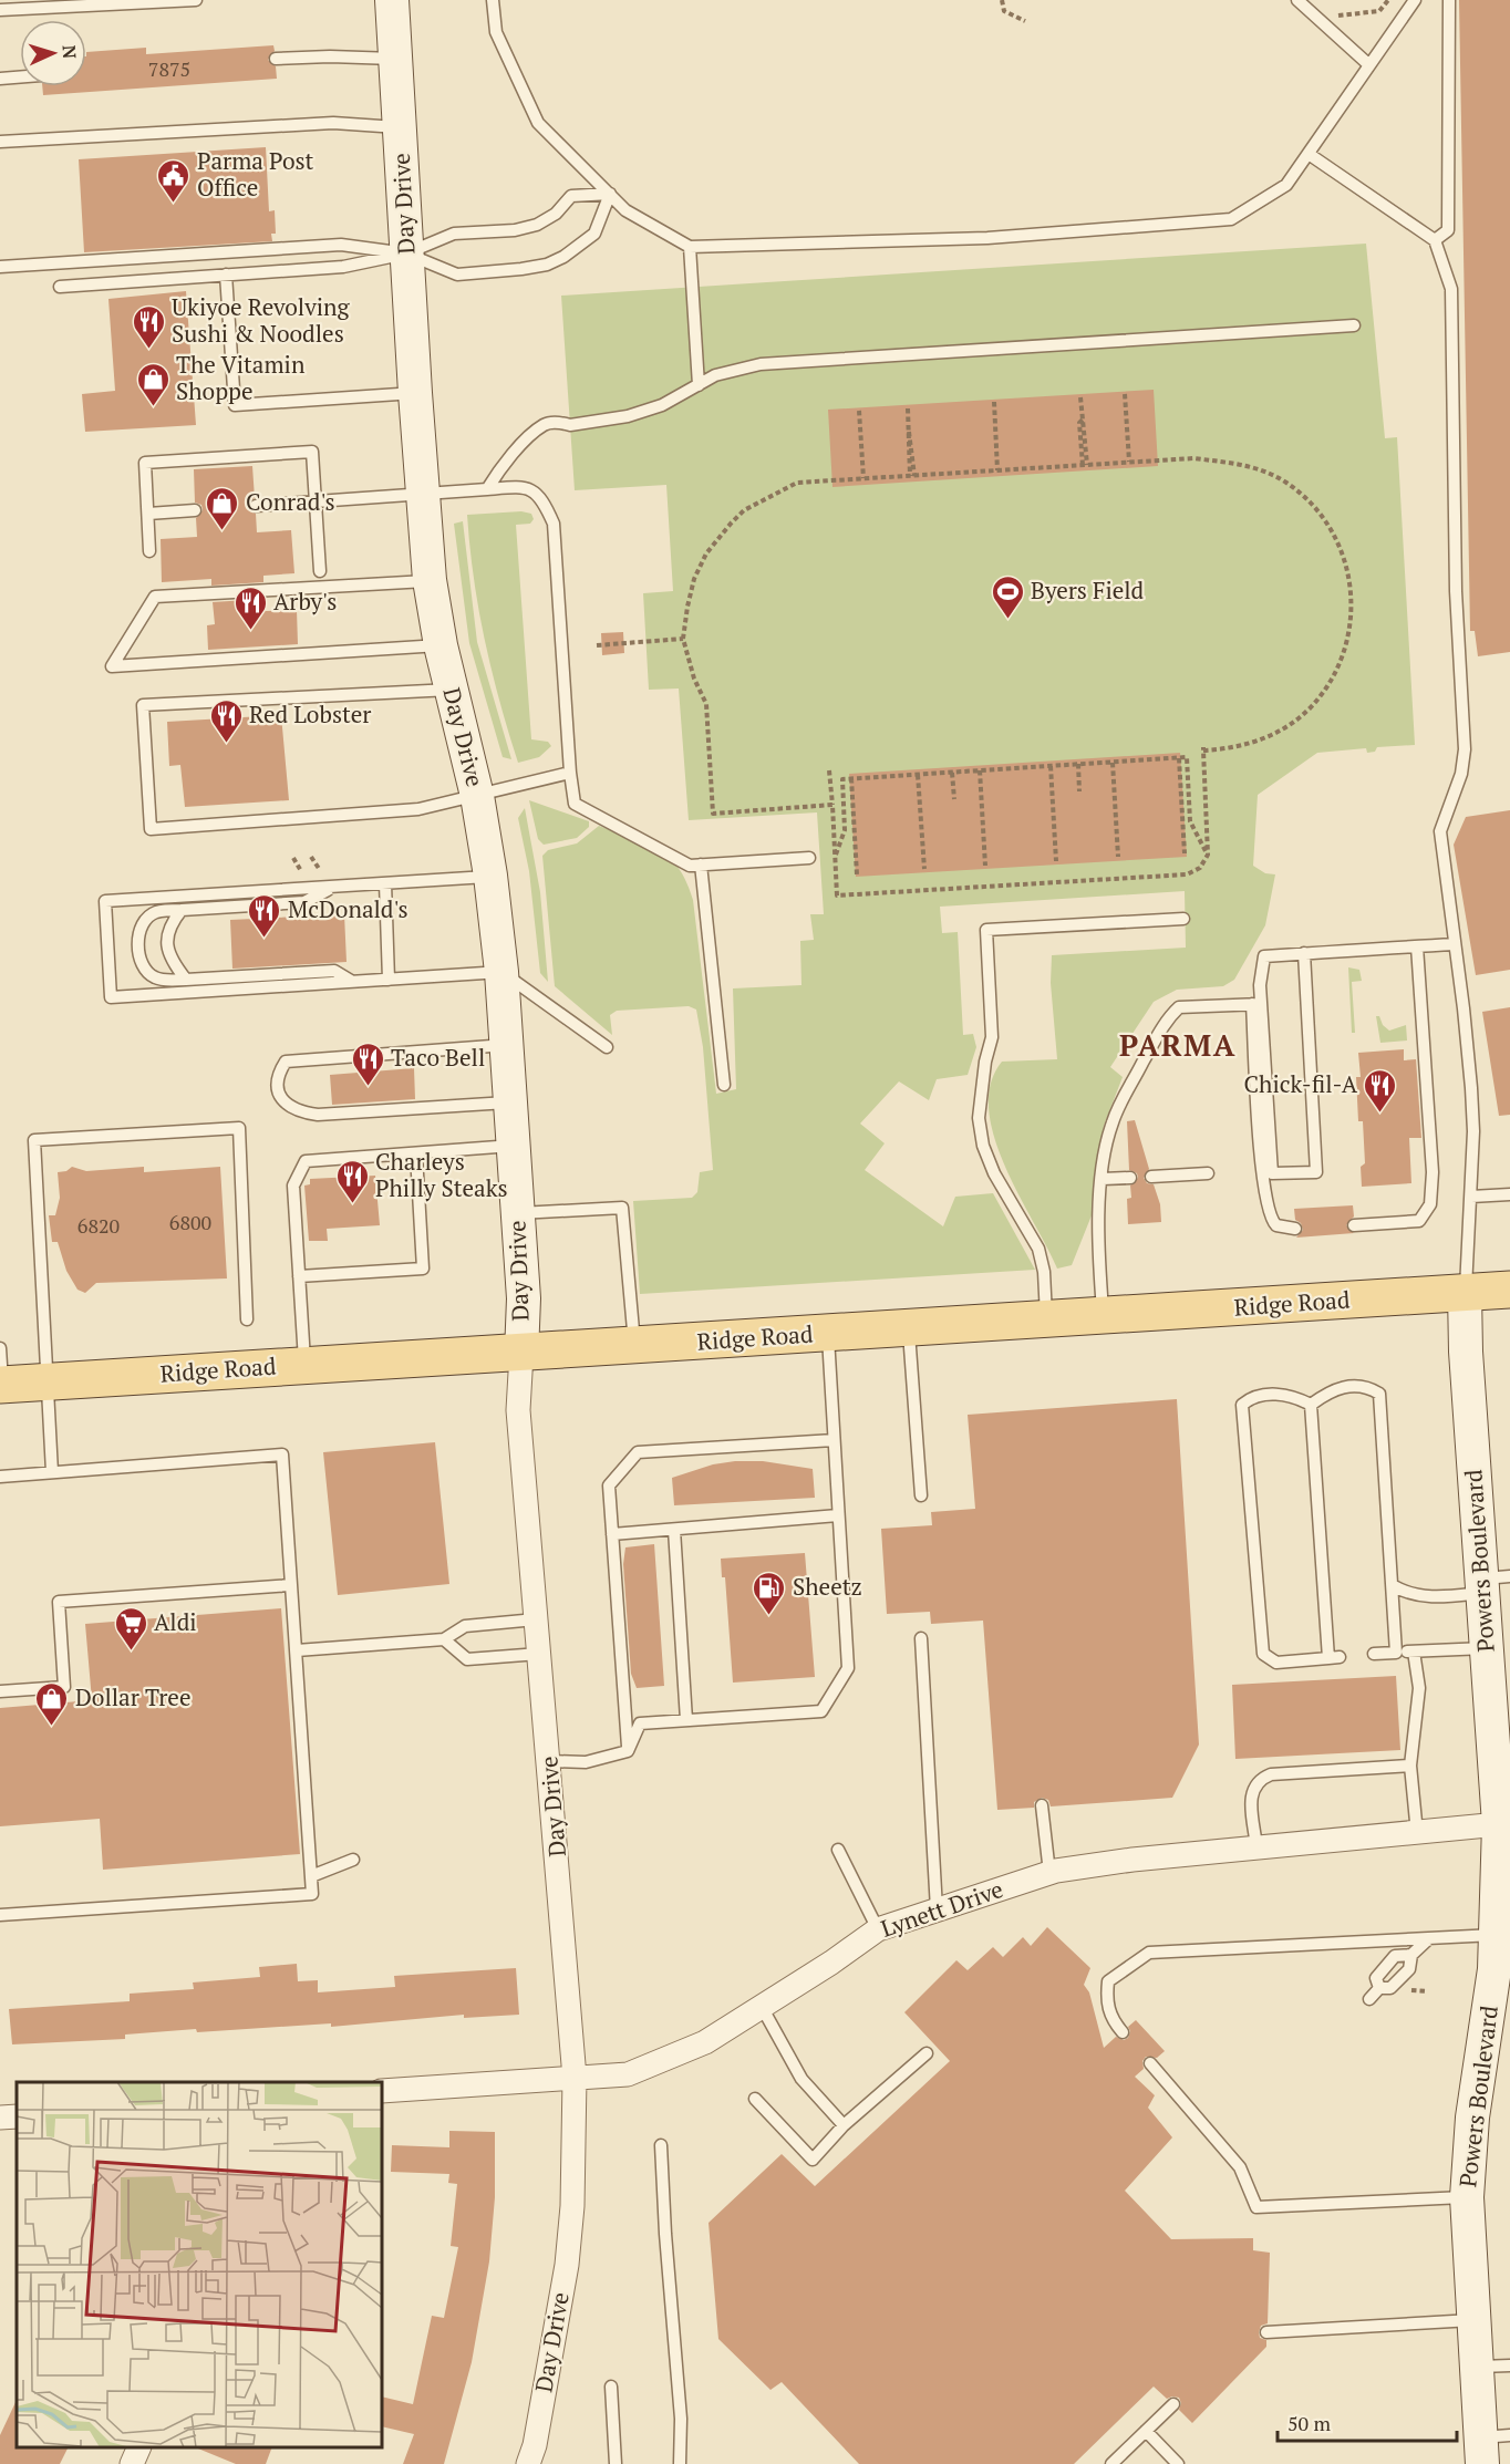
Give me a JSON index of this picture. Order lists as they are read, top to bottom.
{
  "streets": {
    "main road": ["Ridge Road"],
    "street": ["Day Drive", "Powers Boulevard", "Lynett Drive"]
  },
  "crossings": [
    ["Day Drive", "Ridge Road"],
    ["Day Drive", "Lynett Drive"],
    ["Ridge Road", "Powers Boulevard"],
    ["Powers Boulevard", "Lynett Drive"]
  ],
  "districts": ["PARMA"],
  "places": {
    "public building": ["Parma Post Office"],
    "restaurant": [
      "Ukiyoe Revolving Sushi & Noodles",
      "Arby's",
      "Red Lobster",
      "McDonald's",
      "Taco Bell",
      "Chick-fil-A",
      "Charleys Philly Steaks"
    ],
    "shop": ["The Vitamin Shoppe", "Conrad's", "Dollar Tree"],
    "sports": ["Byers Field"],
    "fuel station": ["Sheetz"],
    "supermarket": ["Aldi"]
  },
  "house_numbers": ["7875", "6800", "6820"],
  "scale_bar": "50 m",
  "north": "right"
}
